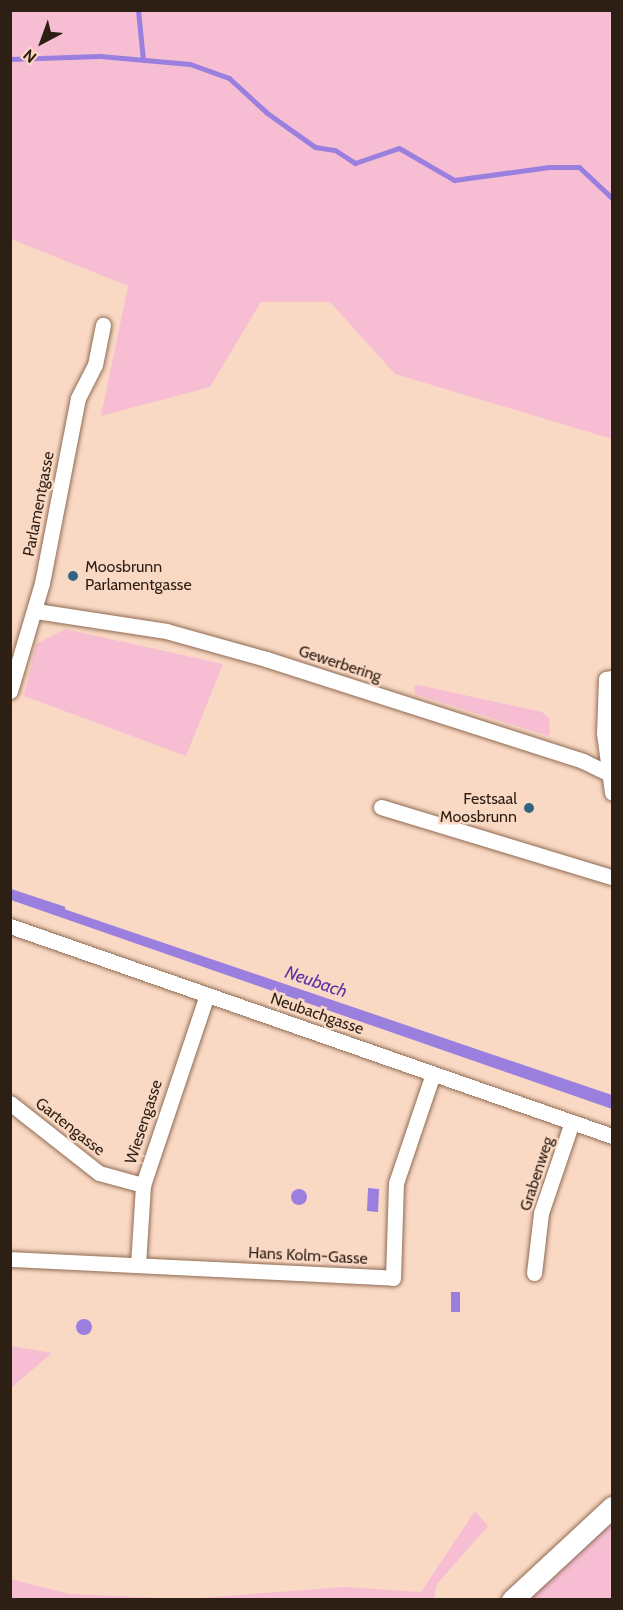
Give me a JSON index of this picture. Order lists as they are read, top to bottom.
{
  "streets": {
    "street": [
      "Parlamentgasse",
      "Gewerbering",
      "Neubachgasse",
      "Wiesengasse",
      "Gartengasse",
      "Grabenweg",
      "Hans Kolm-Gasse"
    ]
  },
  "crossings": [
    ["Parlamentgasse", "Gewerbering"],
    ["Neubachgasse", "Wiesengasse"],
    ["Neubachgasse", "Grabenweg"],
    ["Neubachgasse", "Hans Kolm-Gasse"],
    ["Wiesengasse", "Gartengasse"],
    ["Wiesengasse", "Hans Kolm-Gasse"]
  ],
  "water": ["Neubach"],
  "places": ["Moosbrunn Parlamentgasse", "Festsaal Moosbrunn"],
  "north": "bottom left"
}
